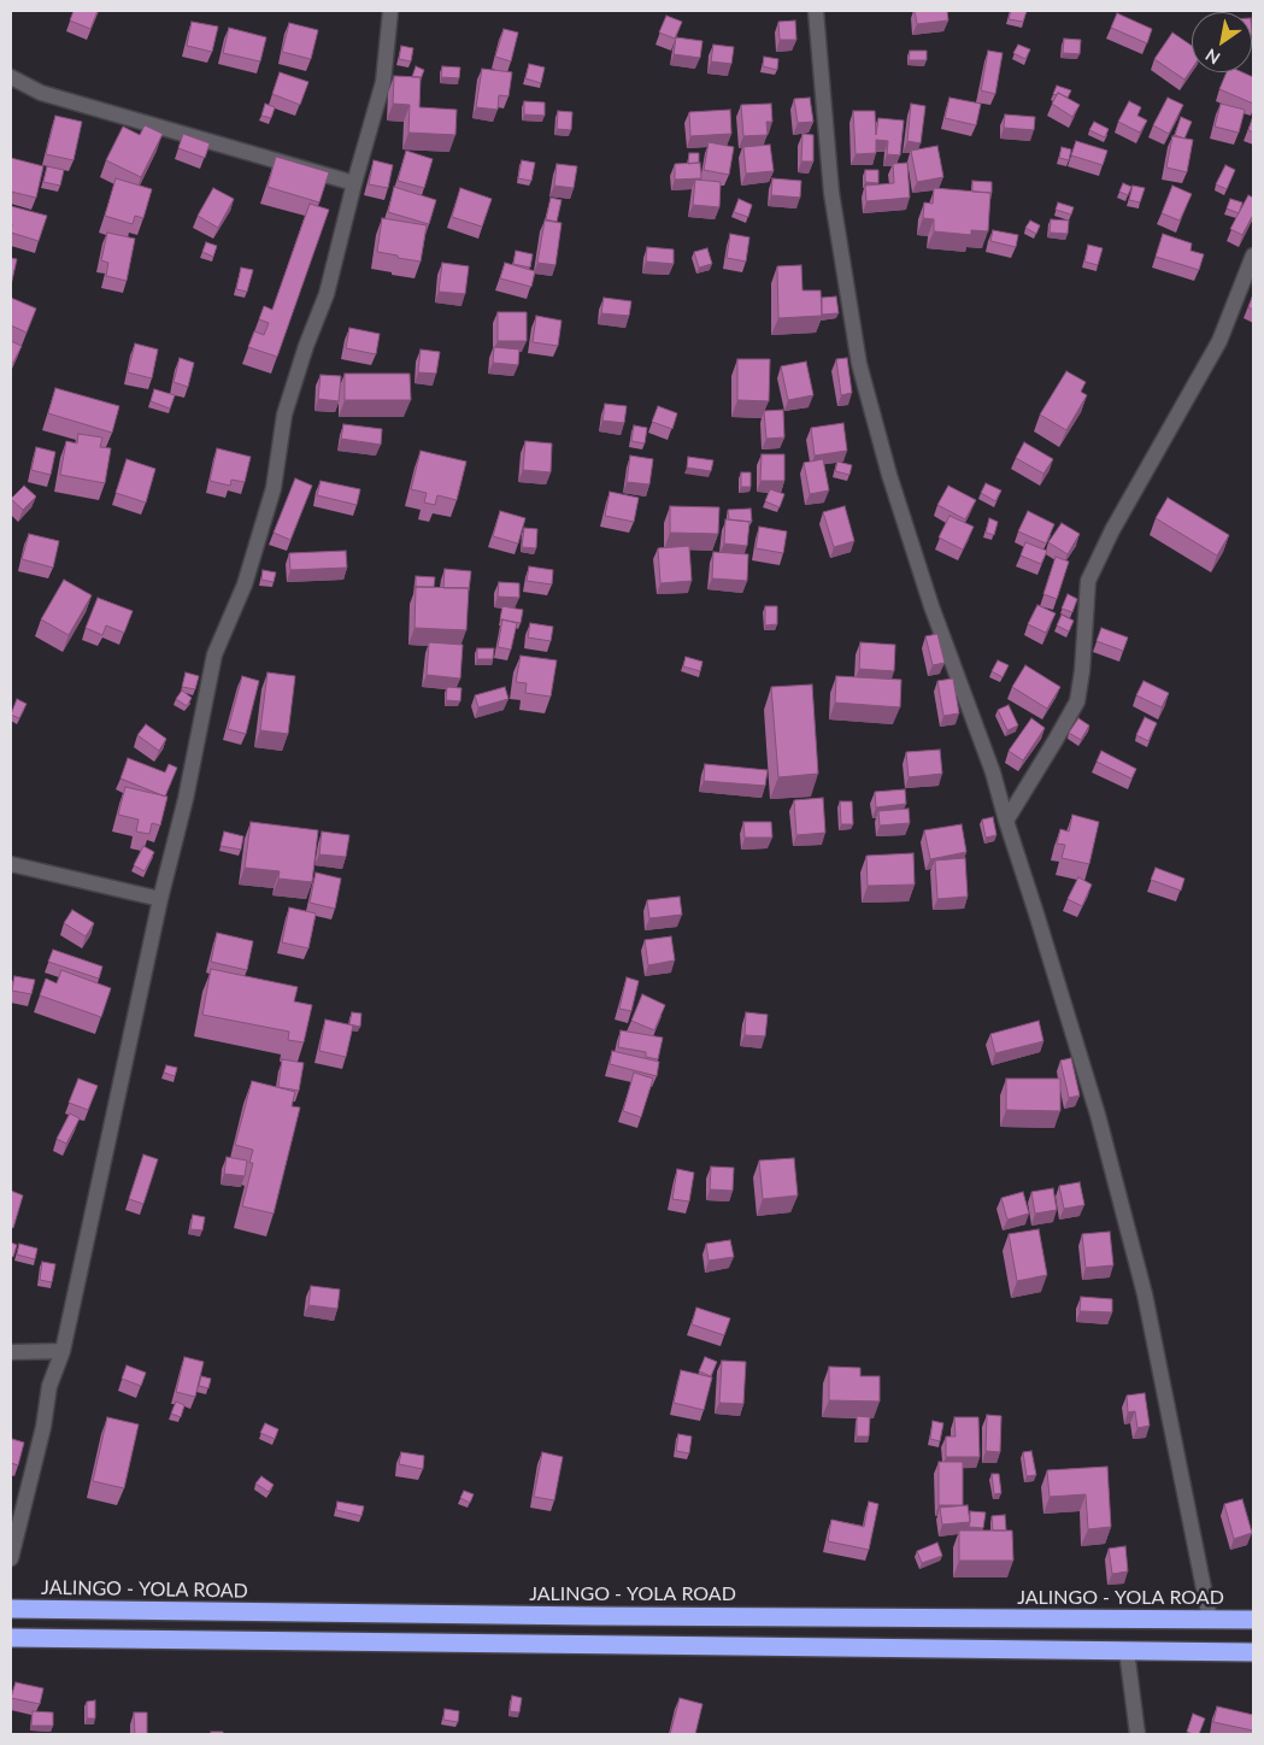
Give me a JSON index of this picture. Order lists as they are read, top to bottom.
{
  "streets": {
    "highway": ["JALINGO - YOLA ROAD"]
  },
  "north": "bottom left"
}
